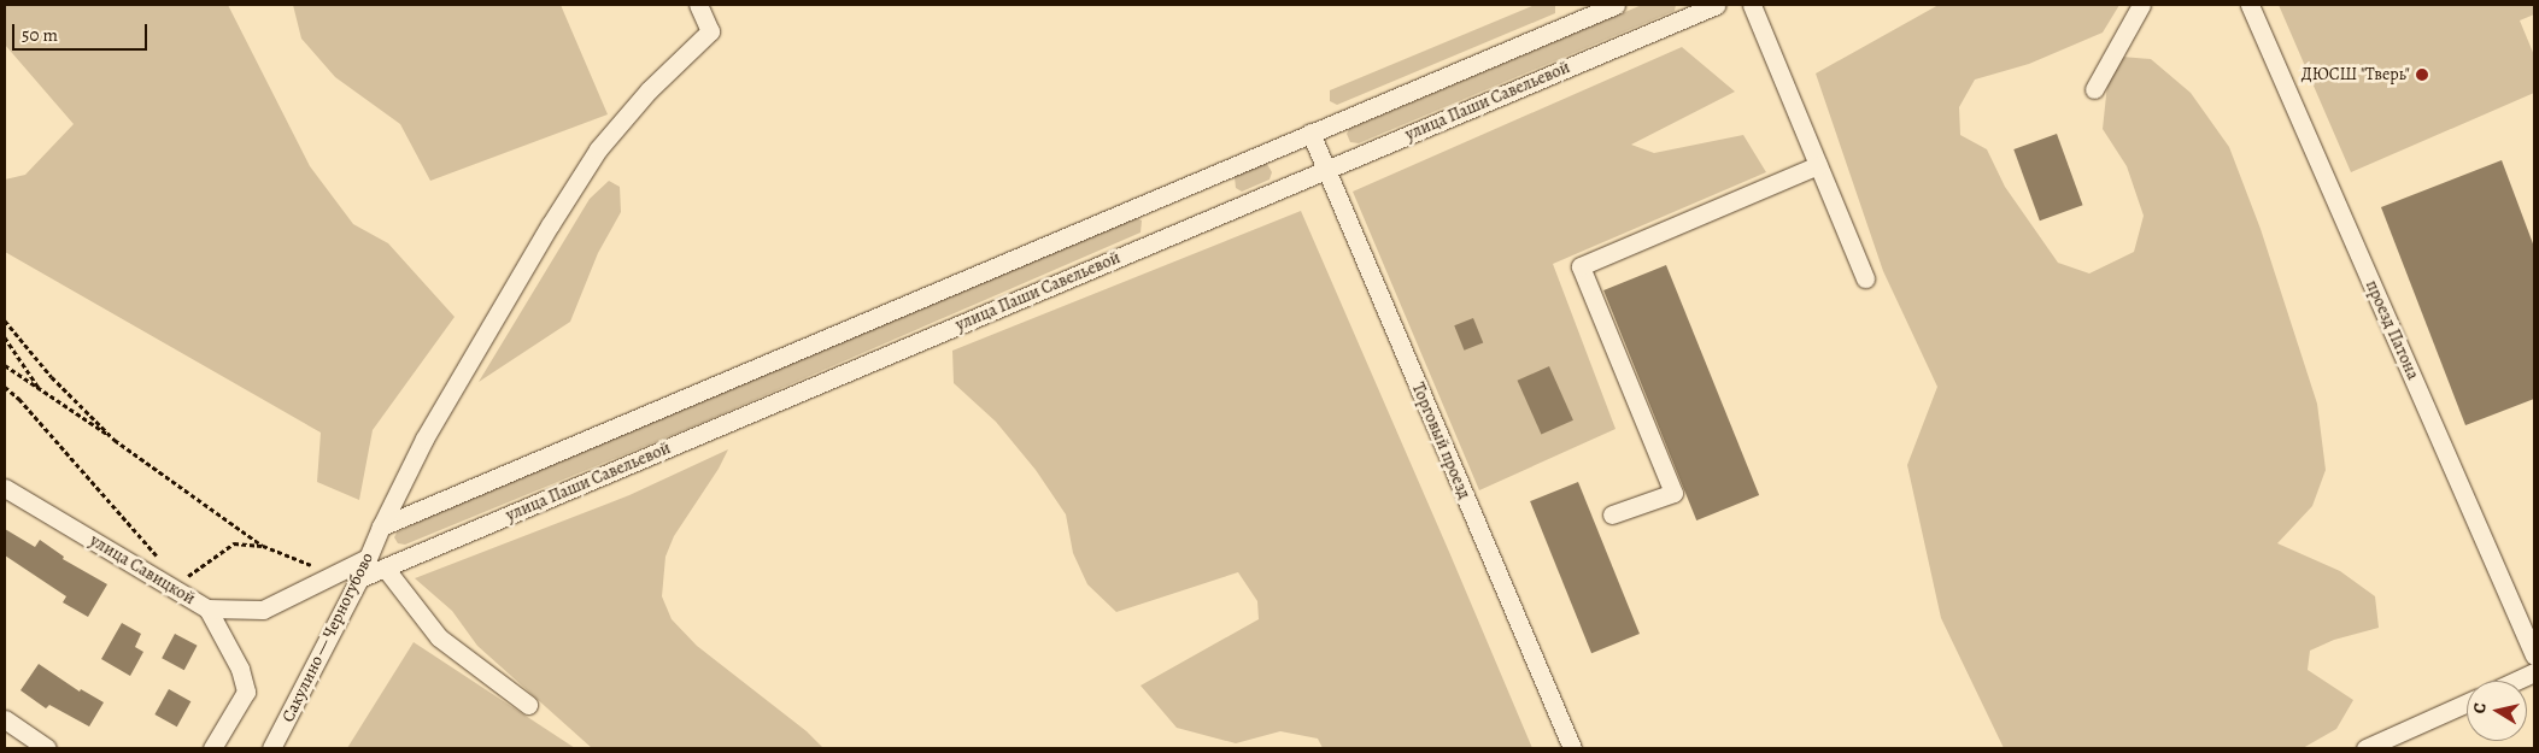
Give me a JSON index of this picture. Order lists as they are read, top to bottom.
{
  "streets": {
    "street": [
      "улица Паши Савельевой",
      "проезд Патона",
      "Торговый проезд",
      "улица Савицкой",
      "Сакулино — Черногубово"
    ]
  },
  "crossings": [
    ["улица Паши Савельевой", "Торговый проезд"],
    ["улица Паши Савельевой", "Сакулино — Черногубово"]
  ],
  "places": ["ДЮСШ \"Тверь\""],
  "scale_bar": "50 m",
  "north": "left"
}
